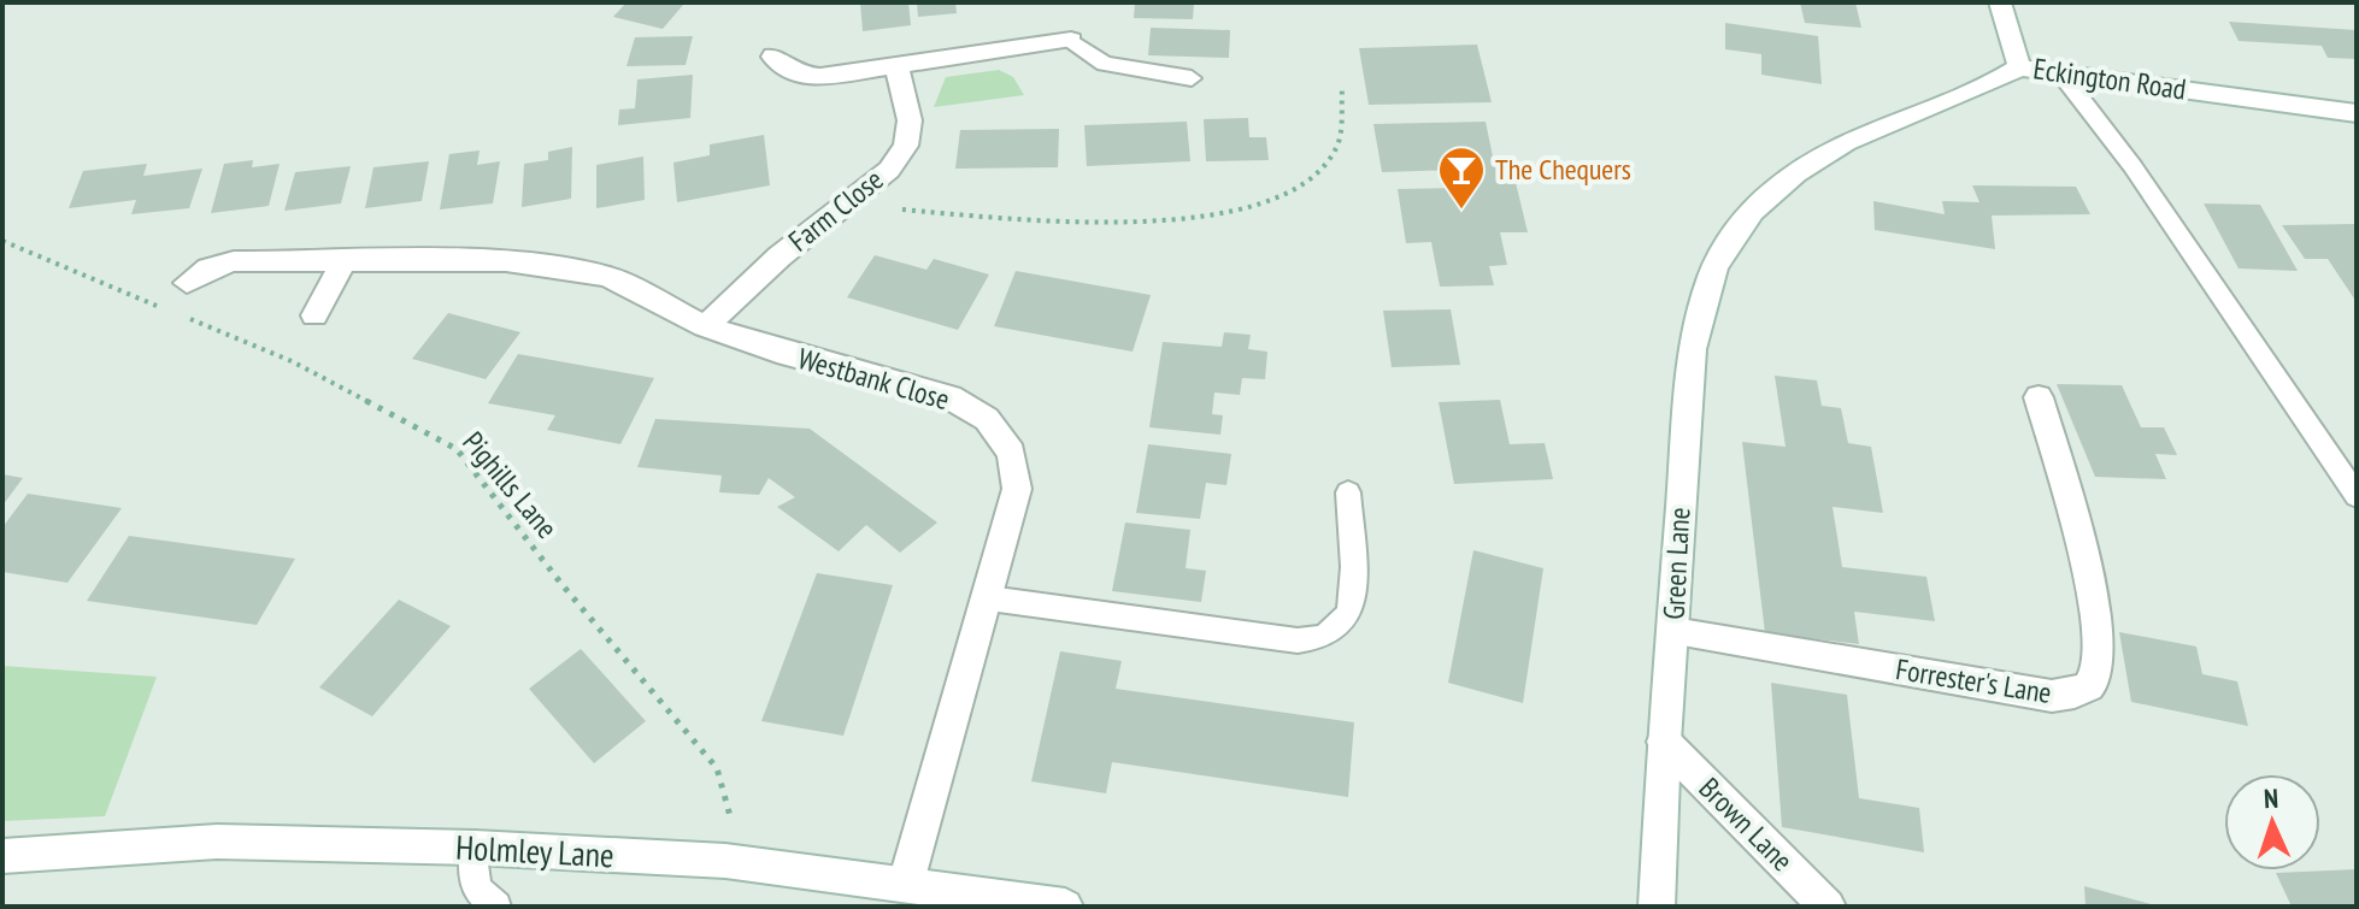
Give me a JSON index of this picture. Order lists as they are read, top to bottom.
{
  "streets": {
    "street": [
      "Eckington Road",
      "Farm Close",
      "Westbank Close",
      "Green Lane",
      "Forrester's Lane",
      "Brown Lane",
      "Holmley Lane"
    ],
    "path": ["Pighills Lane"]
  },
  "crossings": [
    ["Eckington Road", "Green Lane"],
    ["Farm Close", "Westbank Close"],
    ["Westbank Close", "Holmley Lane"],
    ["Pighills Lane", "Holmley Lane"],
    ["Green Lane", "Forrester's Lane"],
    ["Green Lane", "Brown Lane"]
  ],
  "places": {
    "bar": ["The Chequers"]
  },
  "north": "top"
}
